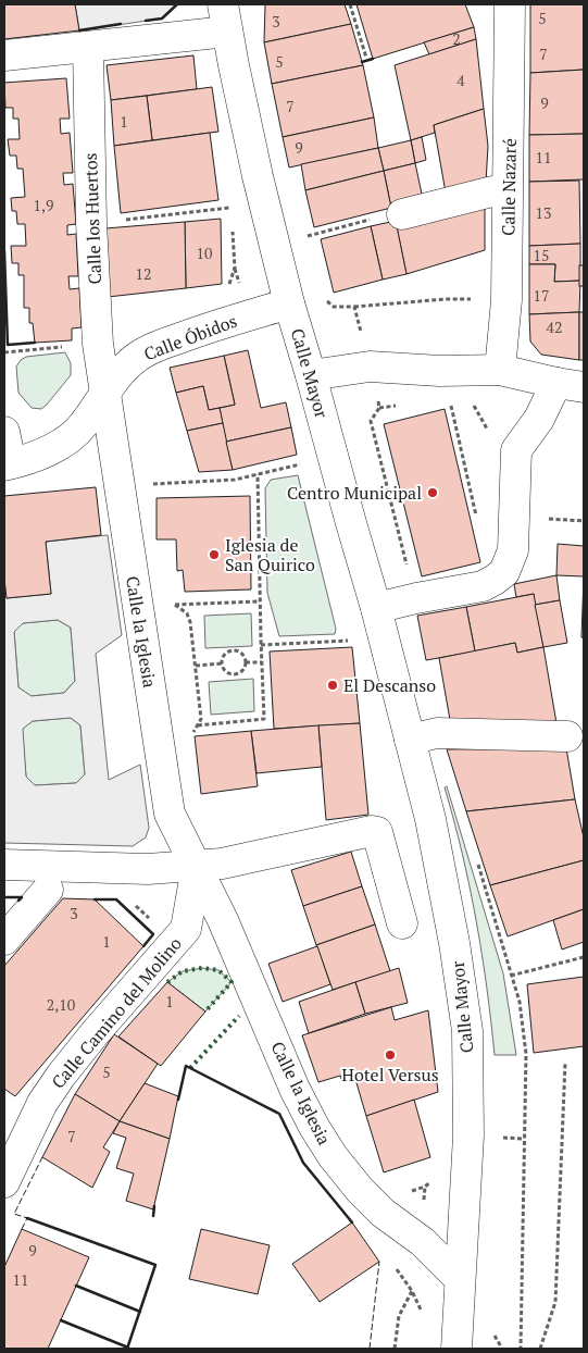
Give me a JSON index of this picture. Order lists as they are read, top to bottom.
{
  "streets": {
    "main road": [
      "Calle Nazaré",
      "Calle los Huertos",
      "Calle Óbidos",
      "Calle Mayor",
      "Calle la Iglesia",
      "Calle Camino del Molino"
    ]
  },
  "crossings": [
    ["Calle los Huertos", "Calle Óbidos"],
    ["Calle los Huertos", "Calle la Iglesia"],
    ["Calle Óbidos", "Calle Mayor"],
    ["Calle Óbidos", "Calle la Iglesia"],
    ["Calle Mayor", "Calle la Iglesia"],
    ["Calle la Iglesia", "Calle Camino del Molino"]
  ],
  "places": [
    "Centro Municipal",
    "Iglesia de San Quirico",
    "El Descanso",
    "Hotel Versus"
  ],
  "house_numbers": [
    "5",
    "3",
    "2",
    "7",
    "5",
    "4",
    "9",
    "7",
    "1",
    "9",
    "11",
    "1,9",
    "13",
    "10",
    "15",
    "12",
    "17",
    "42",
    "3",
    "1",
    "1",
    "2,10",
    "5",
    "7",
    "9",
    "11"
  ]
}
